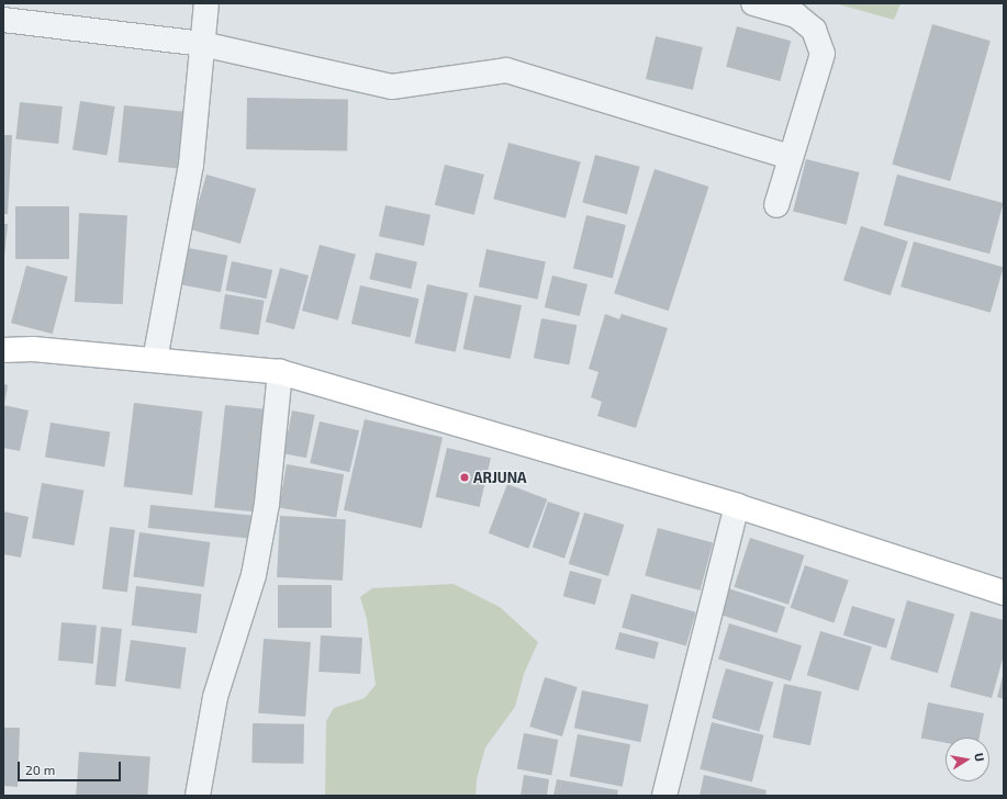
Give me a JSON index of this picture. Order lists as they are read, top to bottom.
{
  "places": ["ARJUNA"],
  "scale_bar": "20 m",
  "north": "right"
}
